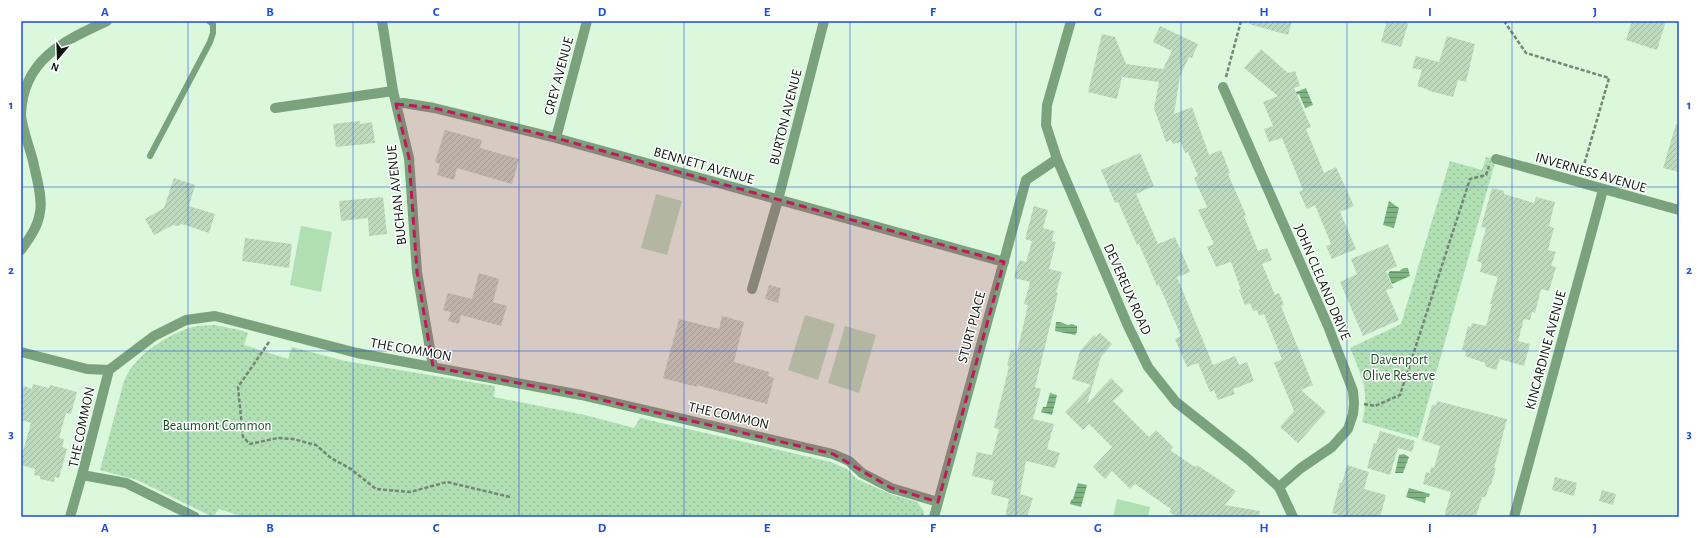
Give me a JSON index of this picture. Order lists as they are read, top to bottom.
{
  "streets": {
    "street": [
      "GREY AVENUE",
      "BURTON AVENUE",
      "BENNETT AVENUE",
      "INVERNESS AVENUE",
      "BUCHAN AVENUE",
      "JOHN CLELAND DRIVE",
      "DEVEREUX ROAD",
      "STURT PLACE",
      "THE COMMON",
      "KINCARDINE AVENUE"
    ]
  },
  "crossings": [
    ["GREY AVENUE", "BENNETT AVENUE"],
    ["BURTON AVENUE", "BENNETT AVENUE"],
    ["BENNETT AVENUE", "BUCHAN AVENUE"],
    ["BENNETT AVENUE", "STURT PLACE"],
    ["INVERNESS AVENUE", "KINCARDINE AVENUE"],
    ["BUCHAN AVENUE", "THE COMMON"],
    ["JOHN CLELAND DRIVE", "DEVEREUX ROAD"],
    ["DEVEREUX ROAD", "STURT PLACE"],
    ["STURT PLACE", "THE COMMON"]
  ],
  "parks": ["Davenport Olive Reserve", "Beaumont Common"],
  "north": "bottom",
  "grid": {
    "columns": [
      "A",
      "B",
      "C",
      "D",
      "E",
      "F",
      "G",
      "H",
      "I",
      "J"
    ],
    "rows": ["1", "2", "3"]
  }
}
